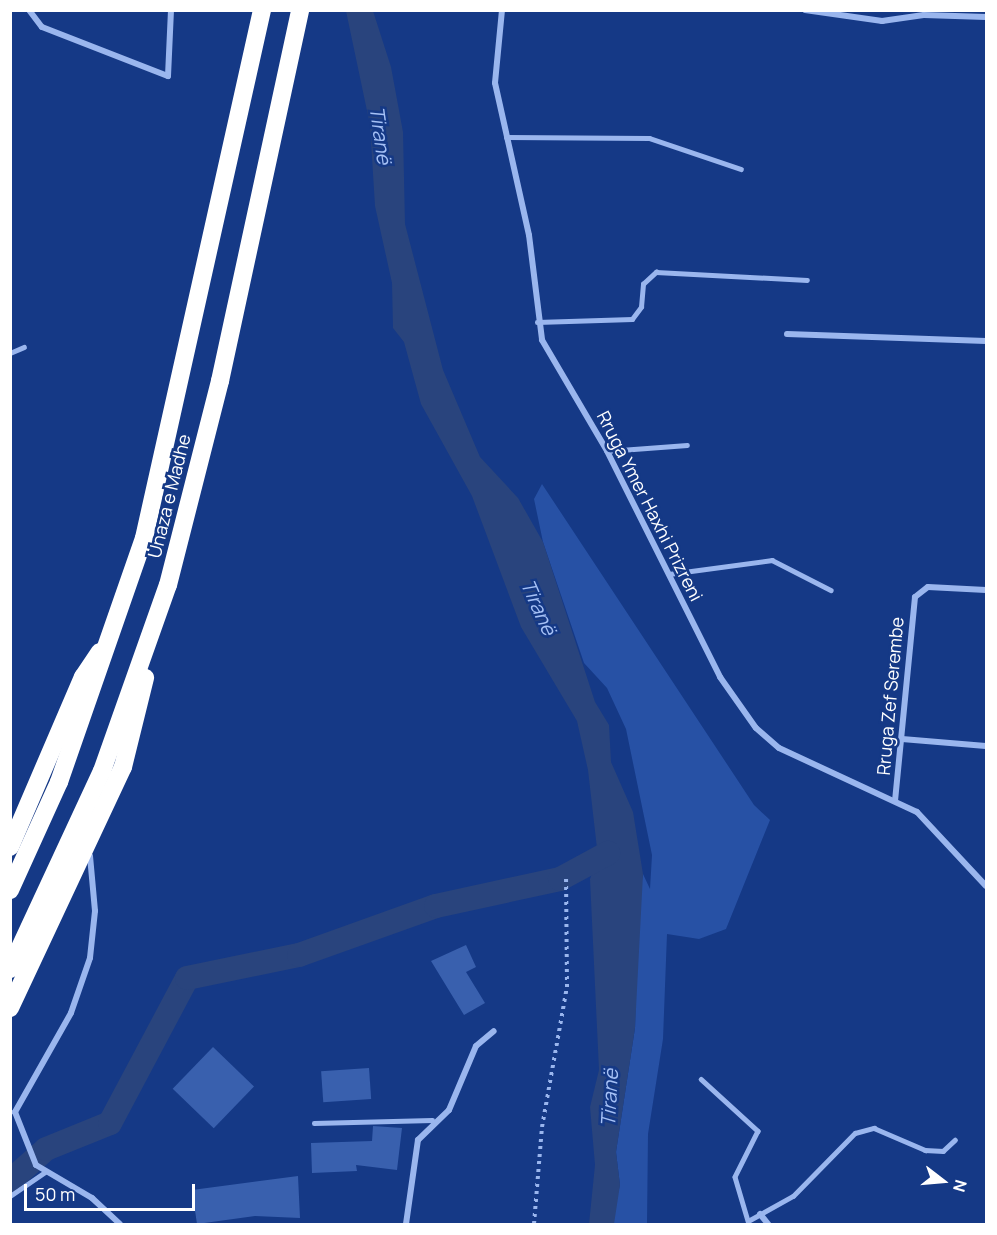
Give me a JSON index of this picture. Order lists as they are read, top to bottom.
{
  "streets": {
    "highway": ["Unaza e Madhe"],
    "street": ["Rruga Ymer Haxhi Prizreni", "Rruga Zef Serembe"]
  },
  "crossings": [
    ["Rruga Ymer Haxhi Prizreni", "Rruga Zef Serembe"]
  ],
  "water": ["Tiranë"],
  "scale_bar": "50 m",
  "north": "right"
}
